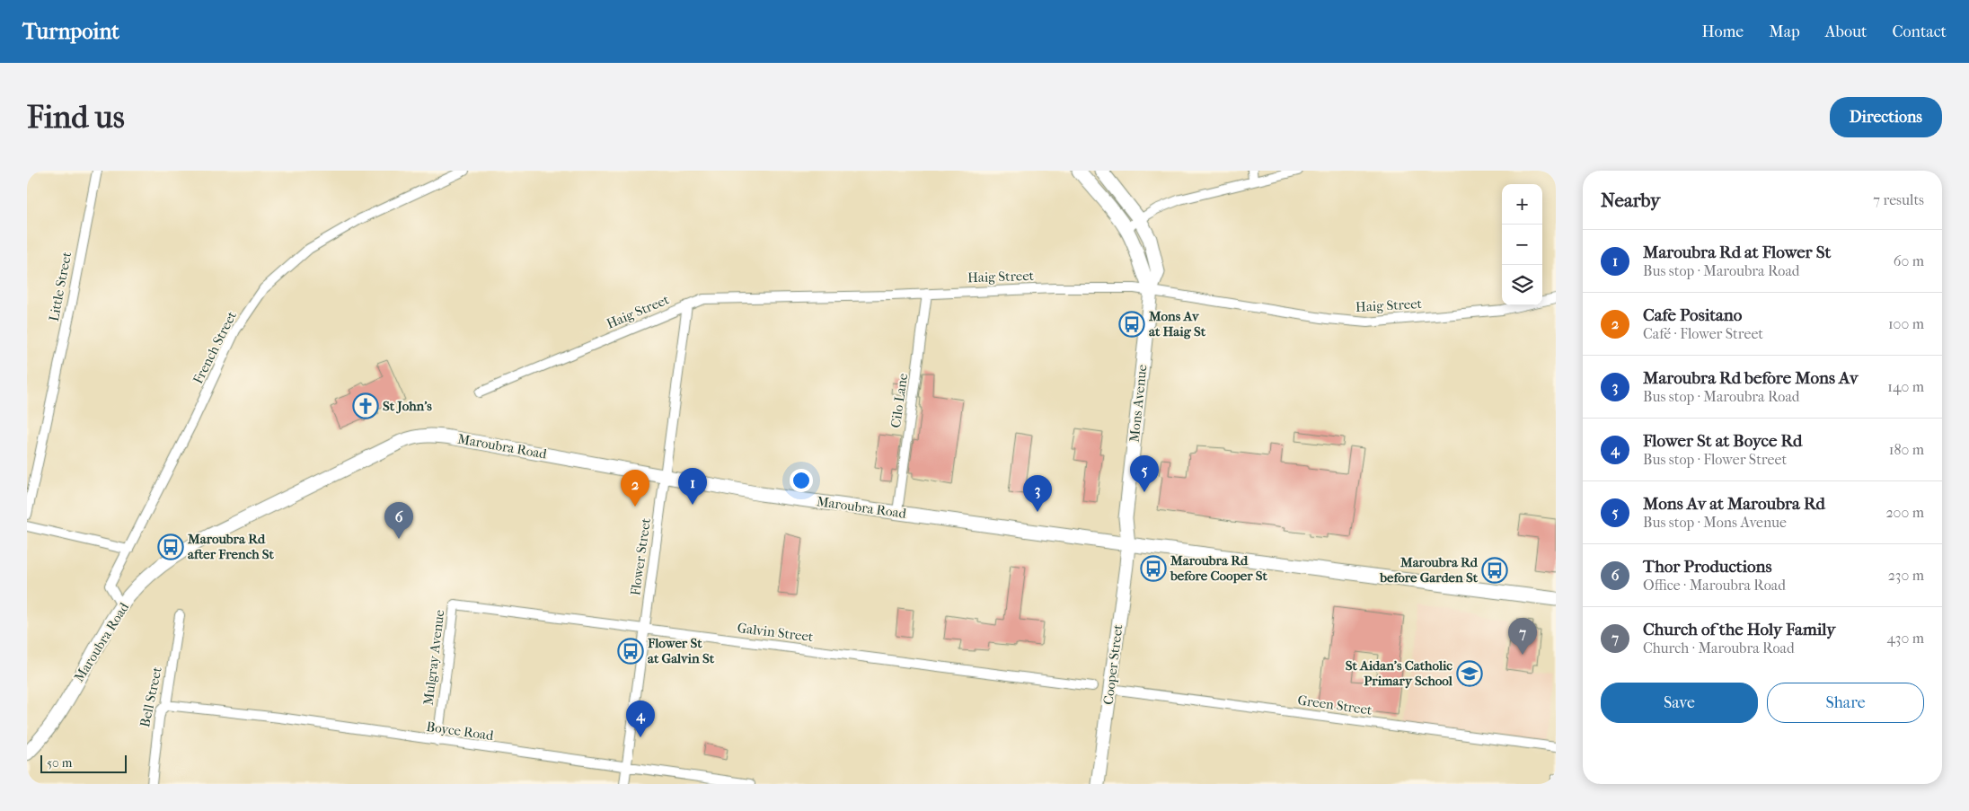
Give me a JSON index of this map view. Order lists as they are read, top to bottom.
{
  "streets": {
    "main road": ["Mons Avenue", "Maroubra Road", "Cooper Street"],
    "street": [
      "Haig Street",
      "Little Street",
      "French Street",
      "Cilo Lane",
      "Flower Street",
      "Galvin Street",
      "Mulgray Avenue",
      "Bell Street",
      "Green Street",
      "Boyce Road"
    ]
  },
  "crossings": [
    ["Haig Street", "Cilo Lane"],
    ["Haig Street", "Mons Avenue"],
    ["Haig Street", "Flower Street"],
    ["French Street", "Maroubra Road"],
    ["Cilo Lane", "Maroubra Road"],
    ["Mons Avenue", "Maroubra Road"],
    ["Mons Avenue", "Cooper Street"],
    ["Maroubra Road", "Flower Street"],
    ["Maroubra Road", "Cooper Street"],
    ["Flower Street", "Galvin Street"],
    ["Flower Street", "Boyce Road"],
    ["Galvin Street", "Mulgray Avenue"],
    ["Mulgray Avenue", "Boyce Road"],
    ["Cooper Street", "Green Street"],
    ["Bell Street", "Boyce Road"]
  ],
  "places": {
    "bus stop": [
      "Mons Av at Haig St",
      "Maroubra Rd after French St",
      "Maroubra Rd before Cooper St",
      "Maroubra Rd before Garden St",
      "Flower St at Galvin St"
    ],
    "church": ["St John's"],
    "school or university": ["St Aidan's Catholic Primary School"]
  },
  "scale_bar": "50 m",
  "page": {
    "header": "Turnpoint",
    "nav": [
      "Home",
      "Map",
      "About",
      "Contact"
    ],
    "buttons": [
      "Directions",
      ["Save", "Share"]
    ],
    "title": "Find us",
    "heading": ["Nearby", "7 results"],
    "map_buttons": ["+", "−"],
    "list": [
      {
        "mark": "1",
        "name": "Maroubra Rd at Flower St",
        "note": "Bus stop · Maroubra Road",
        "value": "60 m"
      },
      {
        "mark": "2",
        "name": "Cafe Positano",
        "note": "Café · Flower Street",
        "value": "100 m"
      },
      {
        "mark": "3",
        "name": "Maroubra Rd before Mons Av",
        "note": "Bus stop · Maroubra Road",
        "value": "140 m"
      },
      {
        "mark": "4",
        "name": "Flower St at Boyce Rd",
        "note": "Bus stop · Flower Street",
        "value": "180 m"
      },
      {
        "mark": "5",
        "name": "Mons Av at Maroubra Rd",
        "note": "Bus stop · Mons Avenue",
        "value": "200 m"
      },
      {
        "mark": "6",
        "name": "Thor Productions",
        "note": "Office · Maroubra Road",
        "value": "230 m"
      },
      {
        "mark": "7",
        "name": "Church of the Holy Family",
        "note": "Church · Maroubra Road",
        "value": "430 m"
      }
    ],
    "pins": [
      "5",
      "1",
      "2",
      "3",
      "6",
      "7",
      "4"
    ],
    "scale": "50 m"
  }
}
